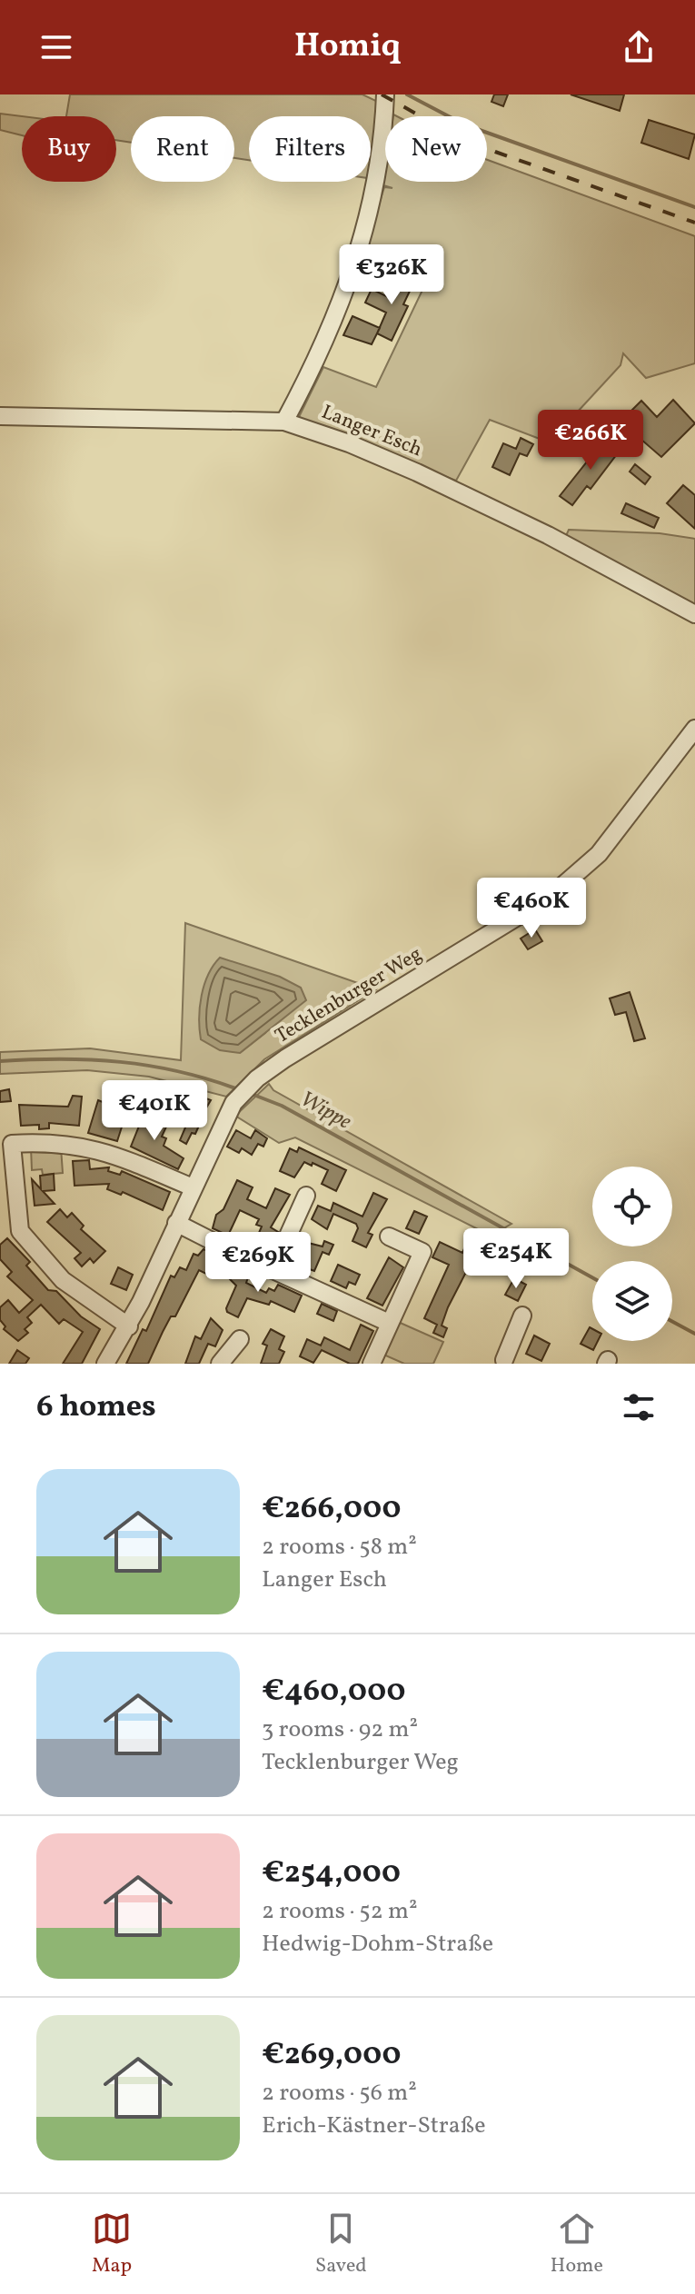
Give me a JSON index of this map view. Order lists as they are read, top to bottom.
{
  "streets": {
    "street": ["Langer Esch", "Tecklenburger Weg"]
  },
  "water": ["Wippe"],
  "page": {
    "header": "Homiq",
    "chip": [
      "Buy",
      "Rent",
      "Filters",
      "New"
    ],
    "price": [
      "€326K",
      "€266K",
      "€460K",
      "€401K",
      "€254K",
      "€269K"
    ],
    "heading": "6 homes",
    "list": [
      {
        "name": "€266,000",
        "note": "2 rooms · 58 m² · Langer Esch"
      },
      {
        "name": "€460,000",
        "note": "3 rooms · 92 m² · Tecklenburger Weg"
      },
      {
        "name": "€254,000",
        "note": "2 rooms · 52 m² · Hedwig-Dohm-Straße"
      },
      {
        "name": "€269,000",
        "note": "2 rooms · 56 m² · Erich-Kästner-Straße"
      }
    ],
    "tabs": ["Map", "Saved", "Home"]
  }
}
